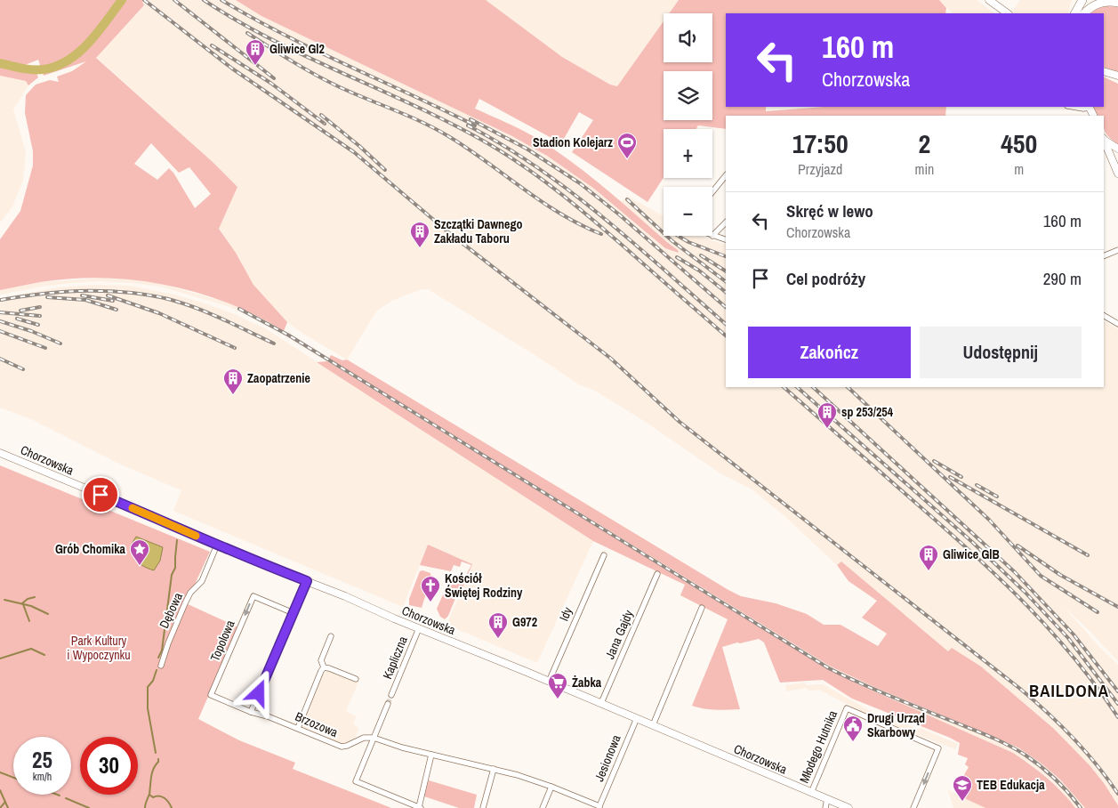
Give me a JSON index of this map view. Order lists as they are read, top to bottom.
{
  "streets": {
    "main road": ["Chorzowska"],
    "street": [
      "Dębowa",
      "Idy",
      "Jana Gajdy",
      "Topolowa",
      "Kapliczna",
      "Brzozowa",
      "Młodego Hutnika",
      "Jesionowa"
    ]
  },
  "crossings": [
    ["Chorzowska", "Dębowa"],
    ["Chorzowska", "Idy"],
    ["Chorzowska", "Jana Gajdy"],
    ["Chorzowska", "Kapliczna"],
    ["Chorzowska", "Młodego Hutnika"],
    ["Chorzowska", "Jesionowa"],
    ["Topolowa", "Brzozowa"]
  ],
  "districts": ["BAILDONA"],
  "parks": ["Park Kultury i Wypoczynku"],
  "places": {
    "building": [
      "Gliwice Gl2",
      "Szczątki Dawnego Zakładu Taboru",
      "Zaopatrzenie",
      "sp 253/254",
      "Gliwice GlB",
      "G972"
    ],
    "sports": ["Stadion Kolejarz"],
    "place": ["Grób Chomika"],
    "church": ["Kościół Świętej Rodziny"],
    "supermarket": ["Żabka"],
    "public building": ["Drugi Urząd Skarbowy"],
    "school or university": ["TEB Edukacja"]
  },
  "page": {
    "map_buttons": ["+", "−"],
    "turn": ["160 m", "Chorzowska"],
    "eta": [
      "17:50",
      "Przyjazd",
      "2",
      "min",
      "450",
      "m"
    ],
    "list": [
      {
        "name": "Skręć w lewo",
        "note": "Chorzowska",
        "value": "160 m"
      },
      {
        "name": "Cel podróży",
        "value": "290 m"
      }
    ],
    "buttons": ["Zakończ", "Udostępnij"],
    "speed": "25 km/h",
    "limit": "30"
  }
}
